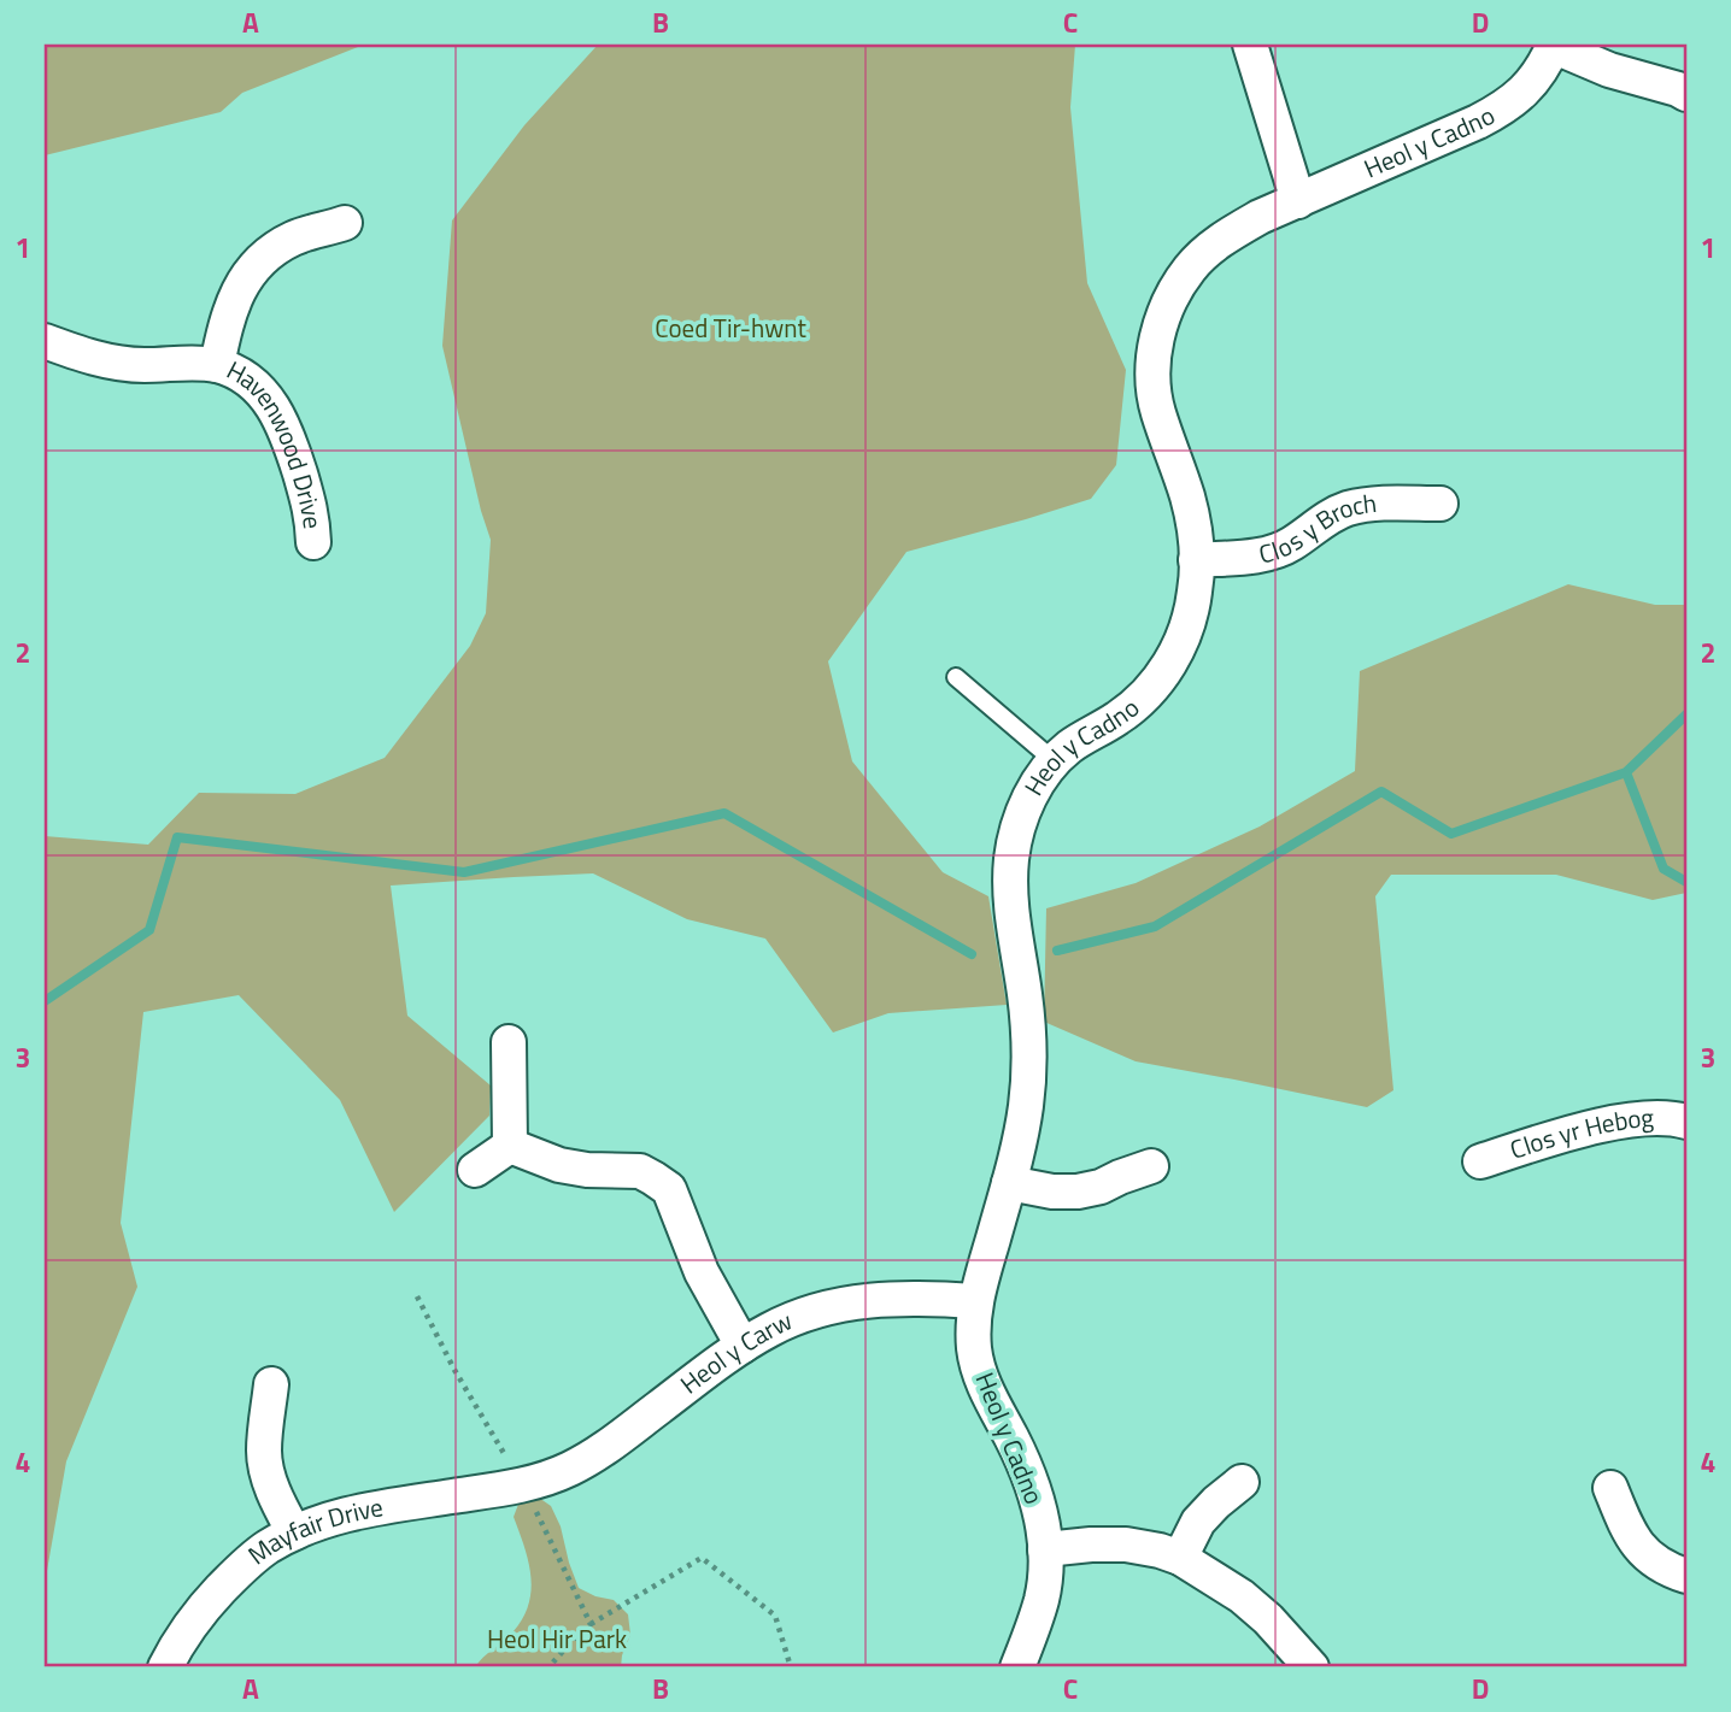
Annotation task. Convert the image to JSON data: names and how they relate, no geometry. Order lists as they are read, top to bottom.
{
  "streets": {
    "street": [
      "Heol y Cadno",
      "Havenwood Drive",
      "Clos y Broch",
      "Clos yr Hebog",
      "Heol y Carw",
      "Mayfair Drive"
    ]
  },
  "crossings": [
    ["Heol y Cadno", "Clos y Broch"],
    ["Heol y Cadno", "Heol y Carw"],
    ["Heol y Carw", "Mayfair Drive"]
  ],
  "parks": ["Coed Tir-hwnt", "Heol Hir Park"],
  "grid": {
    "columns": [
      "A",
      "B",
      "C",
      "D"
    ],
    "rows": [
      "1",
      "2",
      "3",
      "4"
    ]
  }
}
